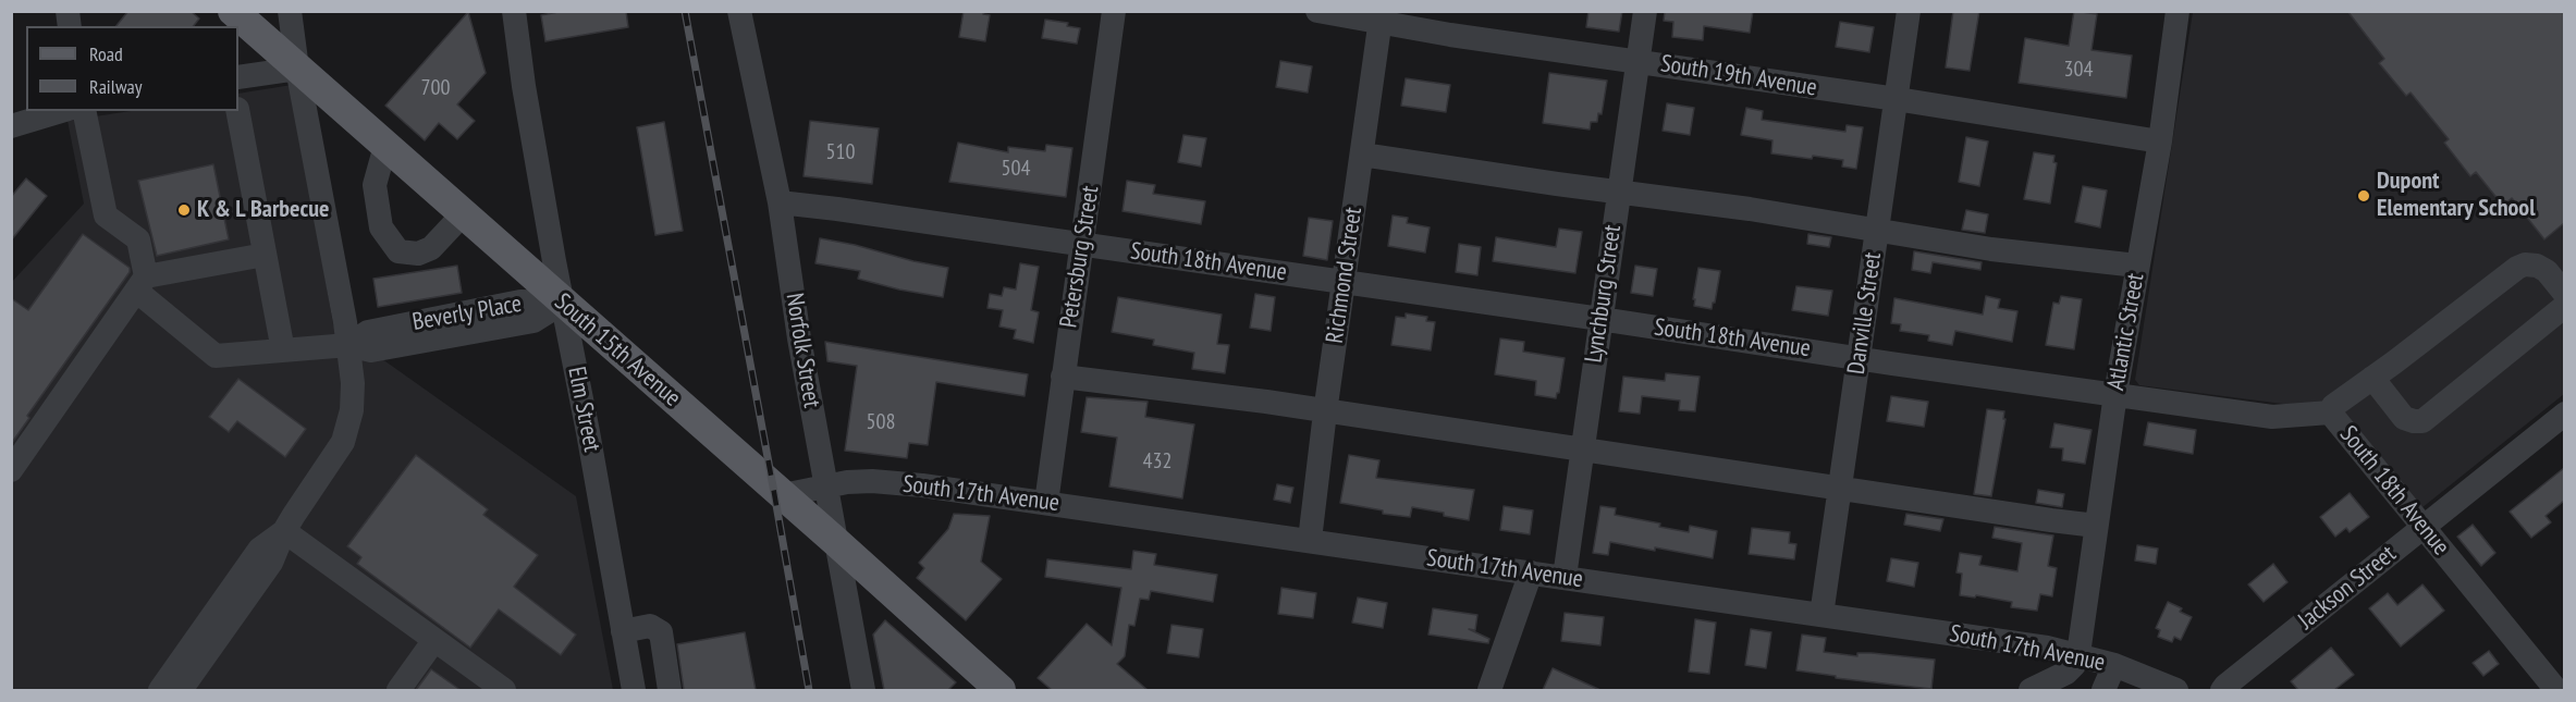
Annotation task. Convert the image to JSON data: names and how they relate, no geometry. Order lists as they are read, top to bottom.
{
  "streets": {
    "main road": ["South 15th Avenue"],
    "street": [
      "South 19th Avenue",
      "Petersburg Street",
      "South 18th Avenue",
      "Richmond Street",
      "Lynchburg Street",
      "Beverly Place",
      "Danville Street",
      "Atlantic Street",
      "Norfolk Street",
      "Elm Street",
      "South 17th Avenue",
      "Jackson Street"
    ]
  },
  "crossings": [
    ["South 19th Avenue", "Richmond Street"],
    ["South 19th Avenue", "Lynchburg Street"],
    ["South 19th Avenue", "Danville Street"],
    ["South 19th Avenue", "Atlantic Street"],
    ["Petersburg Street", "South 18th Avenue"],
    ["Petersburg Street", "South 17th Avenue"],
    ["South 18th Avenue", "Richmond Street"],
    ["South 18th Avenue", "Lynchburg Street"],
    ["South 18th Avenue", "Danville Street"],
    ["South 18th Avenue", "Atlantic Street"],
    ["South 18th Avenue", "Norfolk Street"],
    ["South 18th Avenue", "Jackson Street"],
    ["Richmond Street", "South 17th Avenue"],
    ["Lynchburg Street", "South 17th Avenue"],
    ["Beverly Place", "South 15th Avenue"],
    ["Beverly Place", "Elm Street"],
    ["Danville Street", "South 17th Avenue"],
    ["Atlantic Street", "South 17th Avenue"],
    ["South 15th Avenue", "Norfolk Street"],
    ["South 15th Avenue", "Elm Street"],
    ["South 15th Avenue", "South 17th Avenue"],
    ["Norfolk Street", "South 17th Avenue"]
  ],
  "places": ["Dupont Elementary School", "K & L Barbecue"],
  "house_numbers": [
    "304",
    "700",
    "510",
    "504",
    "508",
    "432"
  ],
  "legend": ["Road", "Railway"]
}
